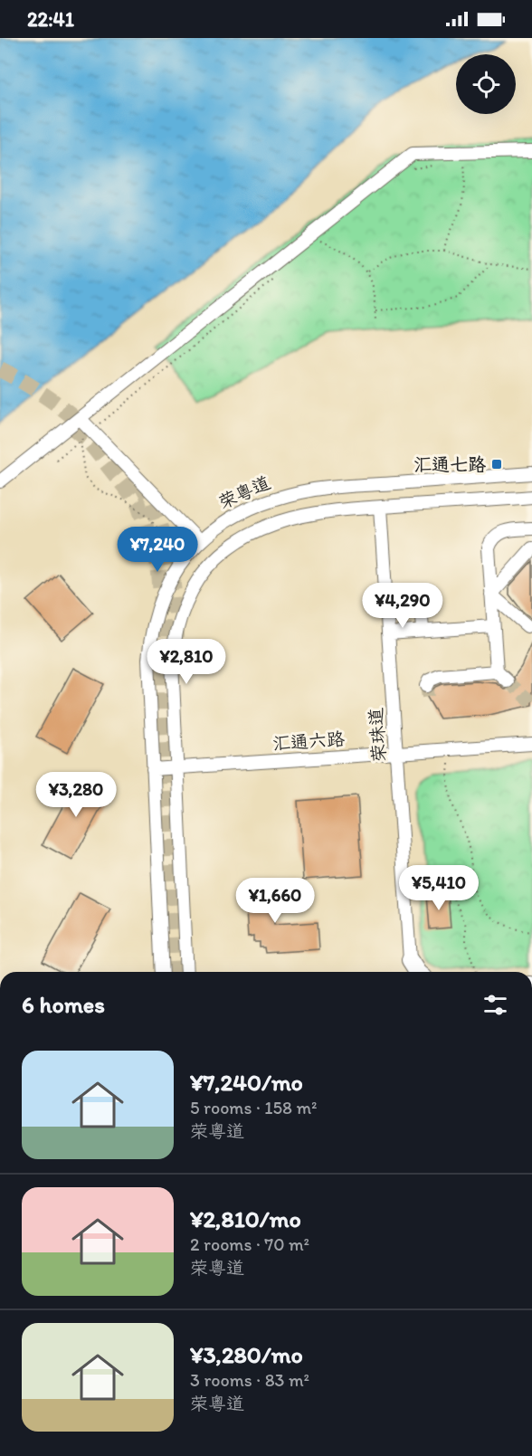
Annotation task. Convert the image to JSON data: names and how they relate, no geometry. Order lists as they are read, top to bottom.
{
  "streets": {
    "street": ["荣粤道", "荣珠道", "汇通六路"]
  },
  "crossings": [
    ["荣粤道", "汇通六路"],
    ["荣珠道", "汇通六路"]
  ],
  "places": {
    "transit": ["汇通七路"]
  },
  "page": {
    "status": "22:41",
    "price": [
      "¥7,240",
      "¥4,290",
      "¥2,810",
      "¥3,280",
      "¥5,410",
      "¥1,660"
    ],
    "heading": "6 homes",
    "list": [
      {
        "name": "¥7,240/mo",
        "note": "5 rooms · 158 m² · 荣粤道"
      },
      {
        "name": "¥2,810/mo",
        "note": "2 rooms · 70 m² · 荣粤道"
      },
      {
        "name": "¥3,280/mo",
        "note": "3 rooms · 83 m² · 荣粤道"
      }
    ]
  }
}
